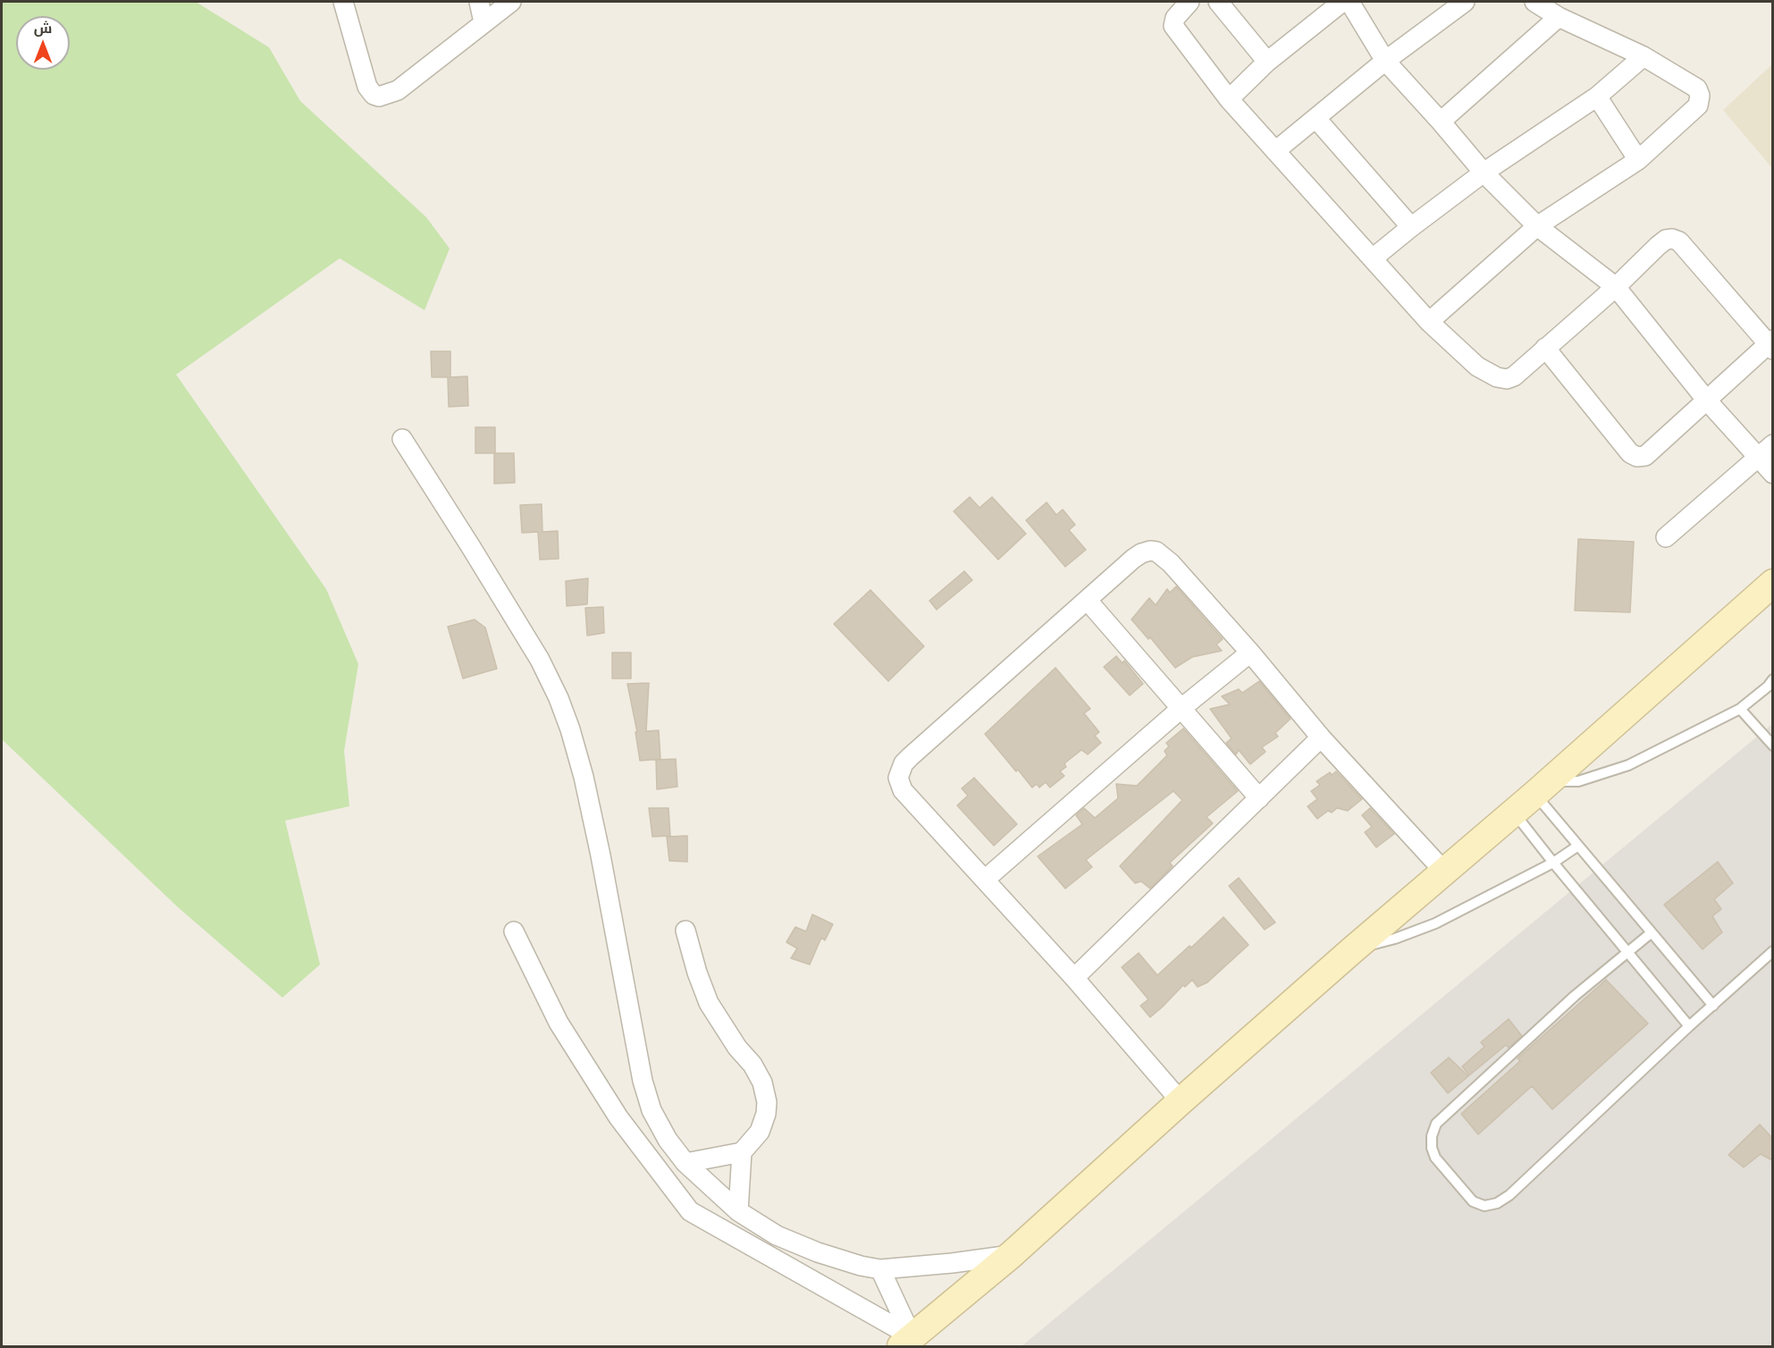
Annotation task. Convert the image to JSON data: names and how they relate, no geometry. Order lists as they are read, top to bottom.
{
  "north": "top"
}
